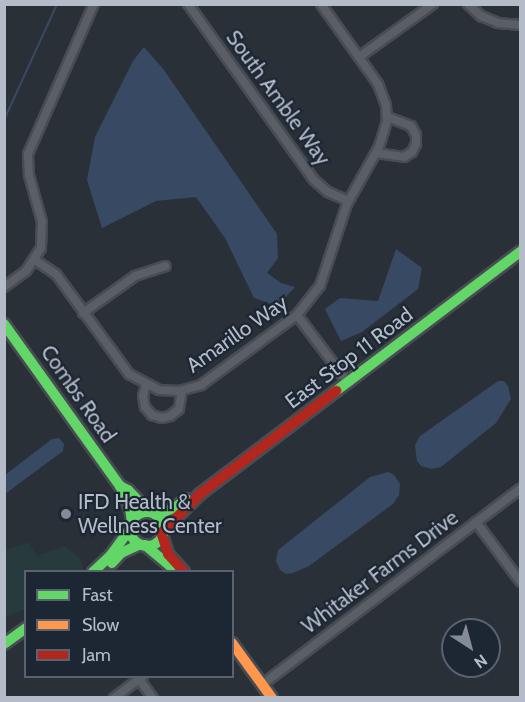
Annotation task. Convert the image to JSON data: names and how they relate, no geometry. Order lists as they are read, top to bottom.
{
  "streets": {
    "main road": ["East Stop 11 Road", "Combs Road"],
    "street": ["South Amble Way", "Amarillo Way", "Whitaker Farms Drive"]
  },
  "crossings": [
    ["South Amble Way", "Amarillo Way"],
    ["East Stop 11 Road", "Combs Road"]
  ],
  "places": ["IFD Health & Wellness Center"],
  "legend": ["Fast", "Slow", "Jam"],
  "north": "bottom right"
}
